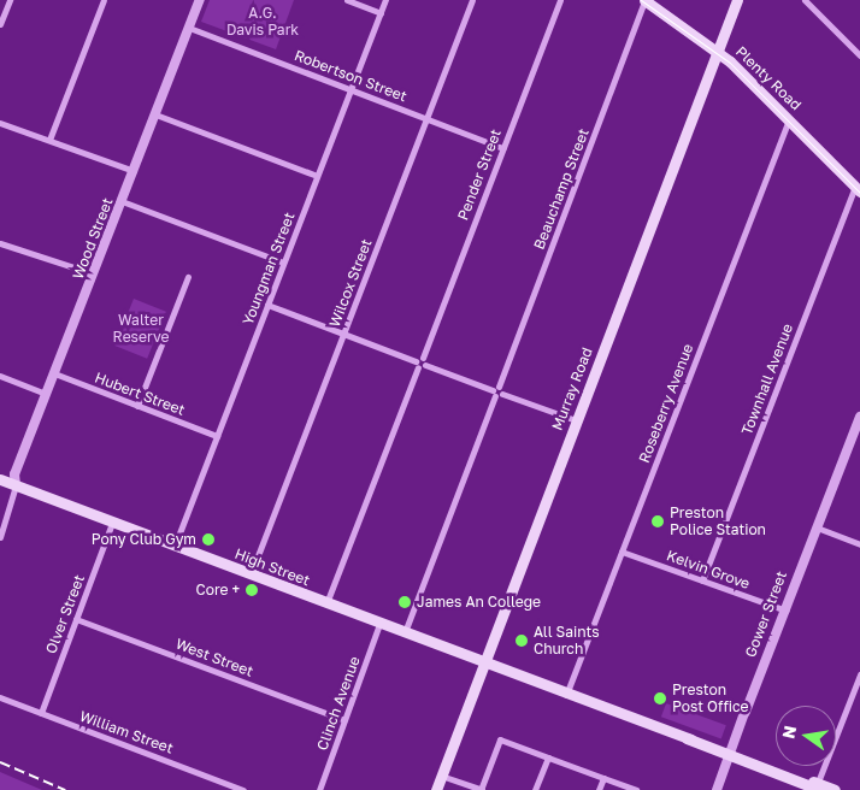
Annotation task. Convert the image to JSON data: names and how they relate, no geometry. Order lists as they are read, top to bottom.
{
  "streets": {
    "main road": ["Plenty Road", "Murray Road", "High Street"],
    "street": [
      "Robertson Street",
      "Pender Street",
      "Beauchamp Street",
      "Wood Street",
      "Youngman Street",
      "Wilcox Street",
      "Townhall Avenue",
      "Hubert Street",
      "Roseberry Avenue",
      "Kelvin Grove",
      "Olver Street",
      "Gower Street",
      "West Street",
      "Clinch Avenue",
      "William Street"
    ]
  },
  "crossings": [
    ["Robertson Street", "Pender Street"],
    ["Robertson Street", "Wood Street"],
    ["Robertson Street", "Youngman Street"],
    ["Robertson Street", "Wilcox Street"],
    ["Plenty Road", "Beauchamp Street"],
    ["Plenty Road", "Townhall Avenue"],
    ["Plenty Road", "Murray Road"],
    ["Plenty Road", "Roseberry Avenue"],
    ["Pender Street", "High Street"],
    ["Beauchamp Street", "High Street"],
    ["Wood Street", "Hubert Street"],
    ["Wood Street", "High Street"],
    ["Youngman Street", "Hubert Street"],
    ["Youngman Street", "High Street"],
    ["Wilcox Street", "High Street"],
    ["Townhall Avenue", "Kelvin Grove"],
    ["Murray Road", "High Street"],
    ["Roseberry Avenue", "High Street"],
    ["Roseberry Avenue", "Kelvin Grove"],
    ["High Street", "Olver Street"],
    ["High Street", "Gower Street"],
    ["High Street", "Clinch Avenue"],
    ["Kelvin Grove", "Gower Street"],
    ["Olver Street", "West Street"],
    ["Olver Street", "William Street"],
    ["West Street", "Clinch Avenue"]
  ],
  "parks": ["A.G. Davis Park", "Walter Reserve"],
  "places": [
    "Preston Police Station",
    "Pony Club Gym",
    "Core +",
    "James An College",
    "All Saints Church",
    "Preston Post Office"
  ],
  "north": "left"
}
